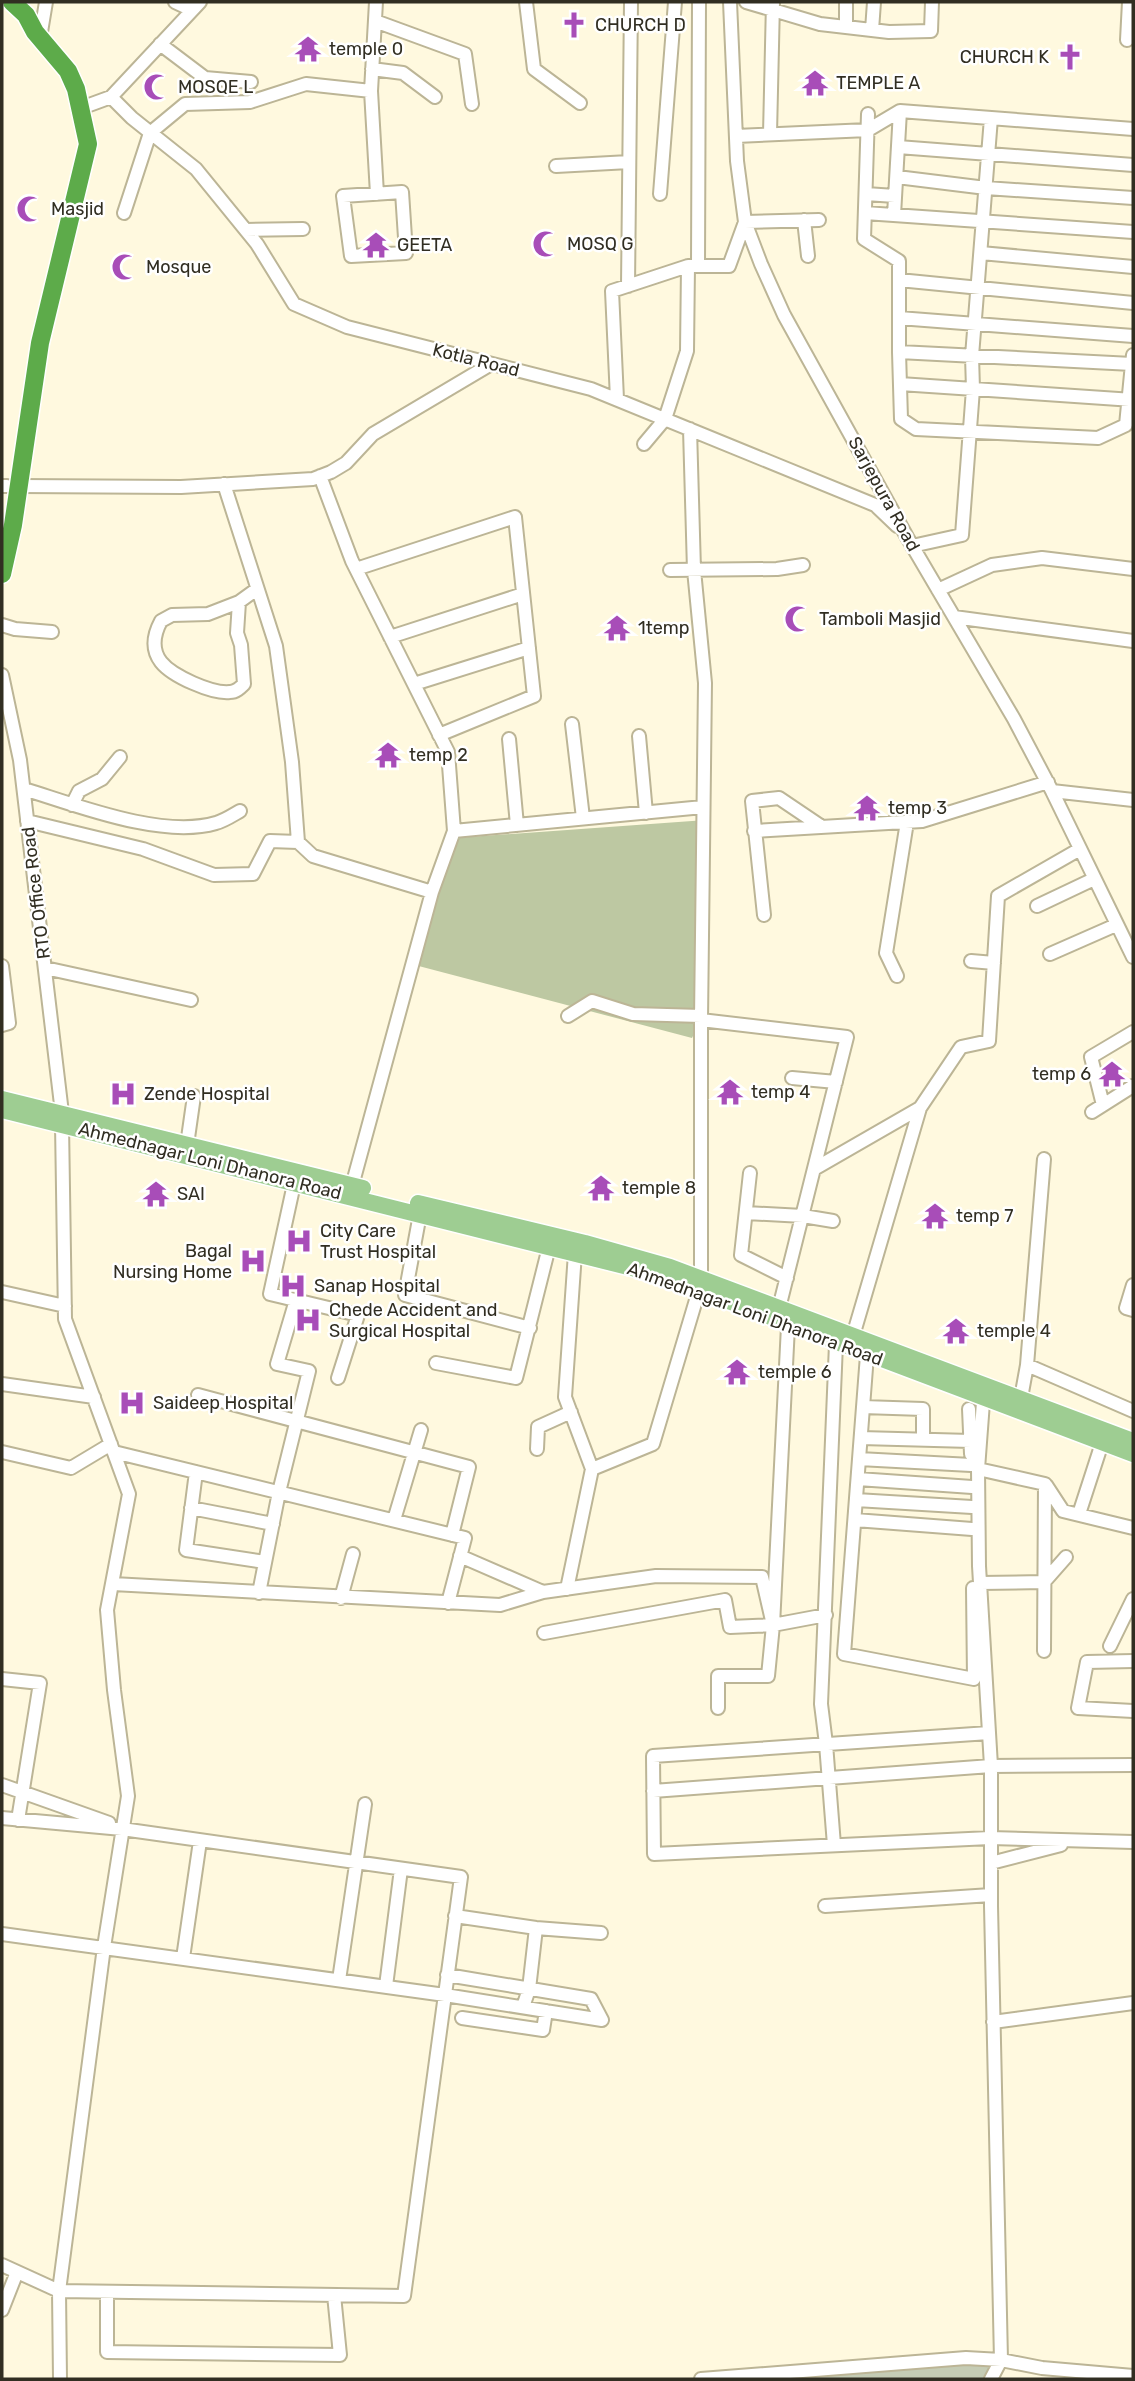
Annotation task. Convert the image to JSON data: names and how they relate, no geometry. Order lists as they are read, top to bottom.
{
  "streets": {
    "main road": ["Ahmednagar Loni Dhanora Road"],
    "street": ["Kotla Road", "Sarjepura Road", "RTO Office Road"]
  },
  "crossings": [
    ["Kotla Road", "Sarjepura Road"],
    ["RTO Office Road", "Ahmednagar Loni Dhanora Road"]
  ],
  "places": {
    "church": ["CHURCH D", "CHURCH K"],
    "temple": [
      "temple 0",
      "TEMPLE A",
      "GEETA",
      "1temp",
      "temp 2",
      "temp 3",
      "temp 6",
      "temp 4",
      "temple 8",
      "SAI",
      "temp 7",
      "temple 4",
      "temple 6"
    ],
    "mosque": [
      "MOSQE L",
      "Masjid",
      "MOSQ G",
      "Mosque",
      "Tamboli Masjid"
    ],
    "hospital": [
      "Zende Hospital",
      "City Care Trust Hospital",
      "Bagal Nursing Home",
      "Sanap Hospital",
      "Chede Accident and Surgical Hospital",
      "Saideep Hospital"
    ]
  }
}
